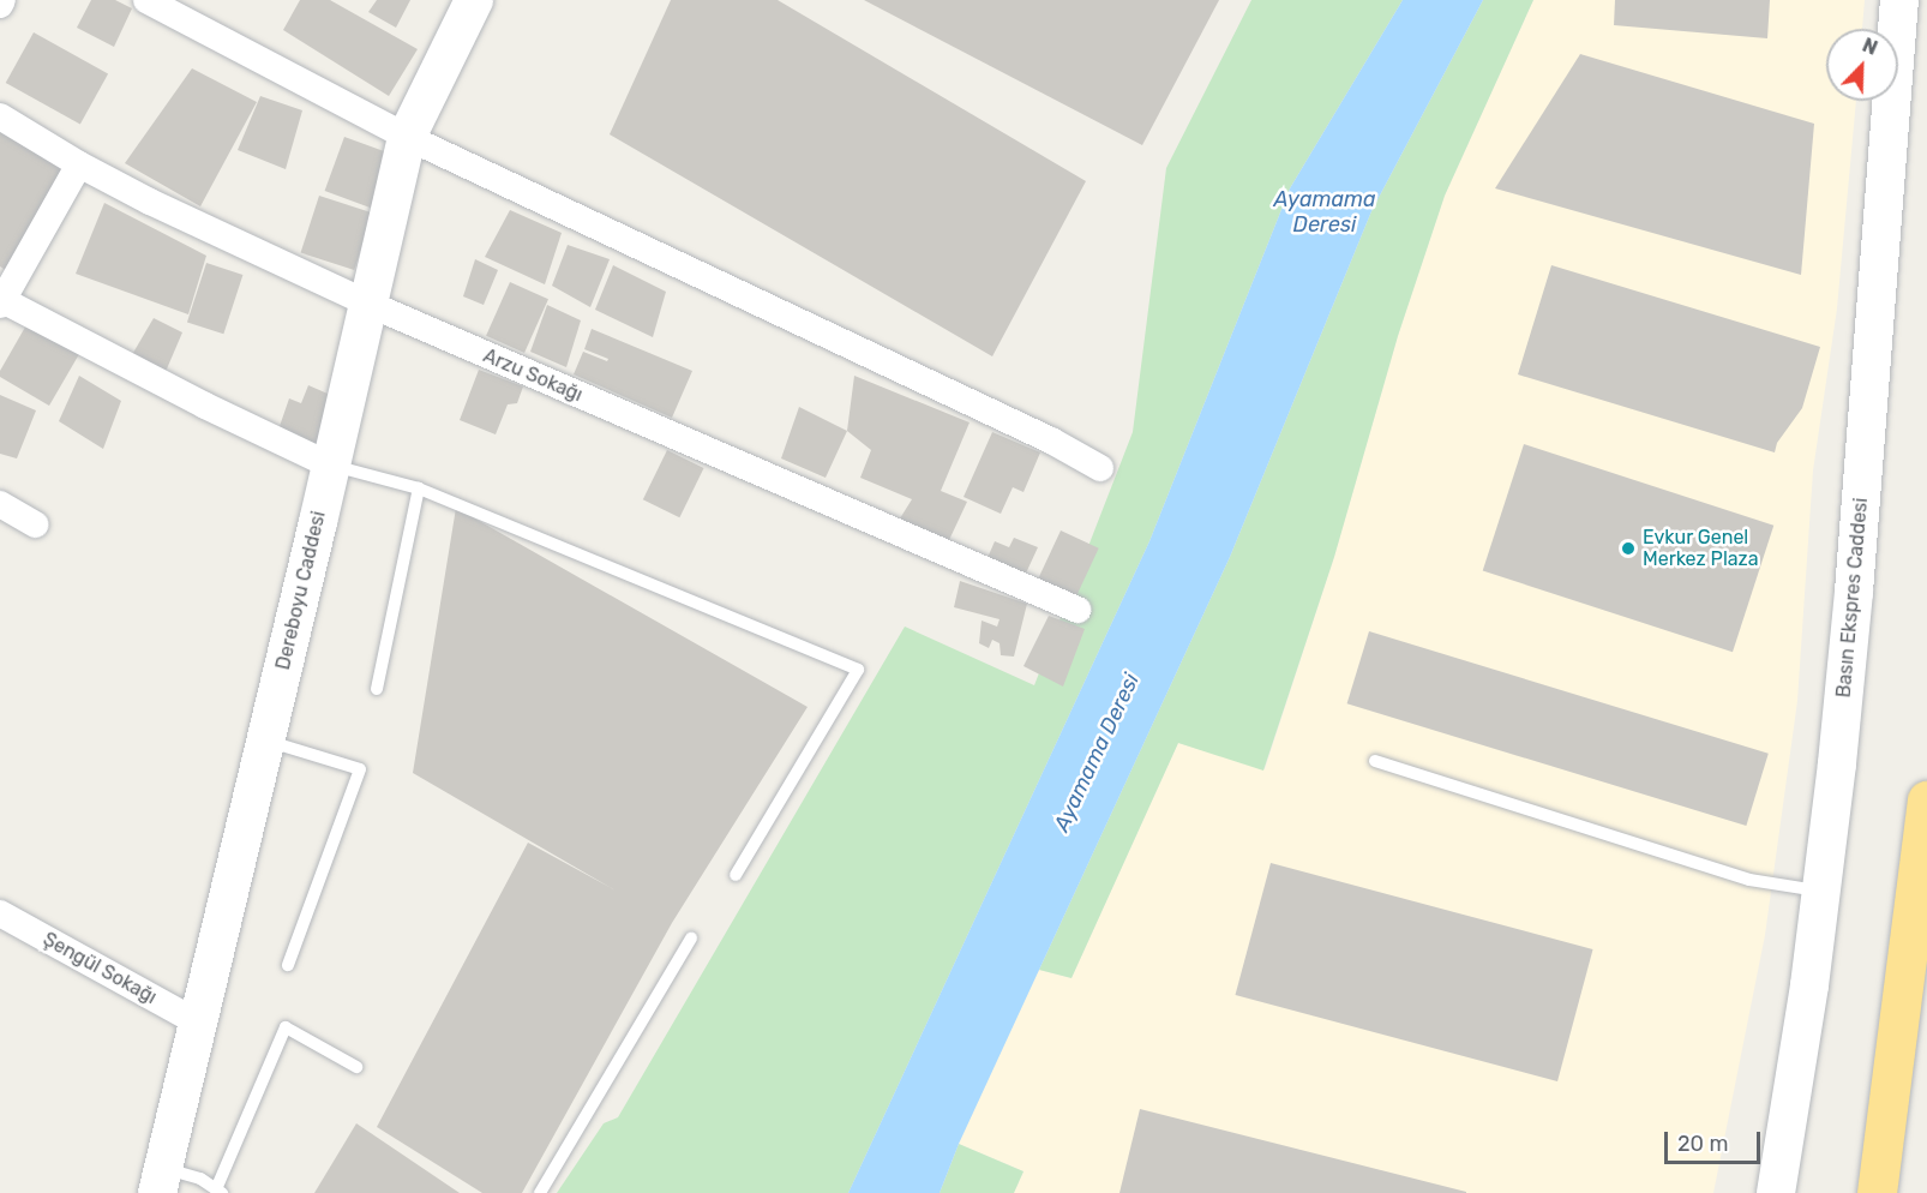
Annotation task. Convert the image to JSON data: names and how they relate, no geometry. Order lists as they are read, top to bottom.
{
  "streets": {
    "main road": ["Dereboyu Caddesi", "Basın Ekspres Caddesi"],
    "street": ["Arzu Sokağı", "Şengül Sokağı"]
  },
  "crossings": [
    ["Arzu Sokağı", "Dereboyu Caddesi"],
    ["Dereboyu Caddesi", "Şengül Sokağı"]
  ],
  "water": ["Ayamama Deresi"],
  "places": ["Evkur Genel Merkez Plaza"],
  "scale_bar": "20 m",
  "north": "top right"
}
